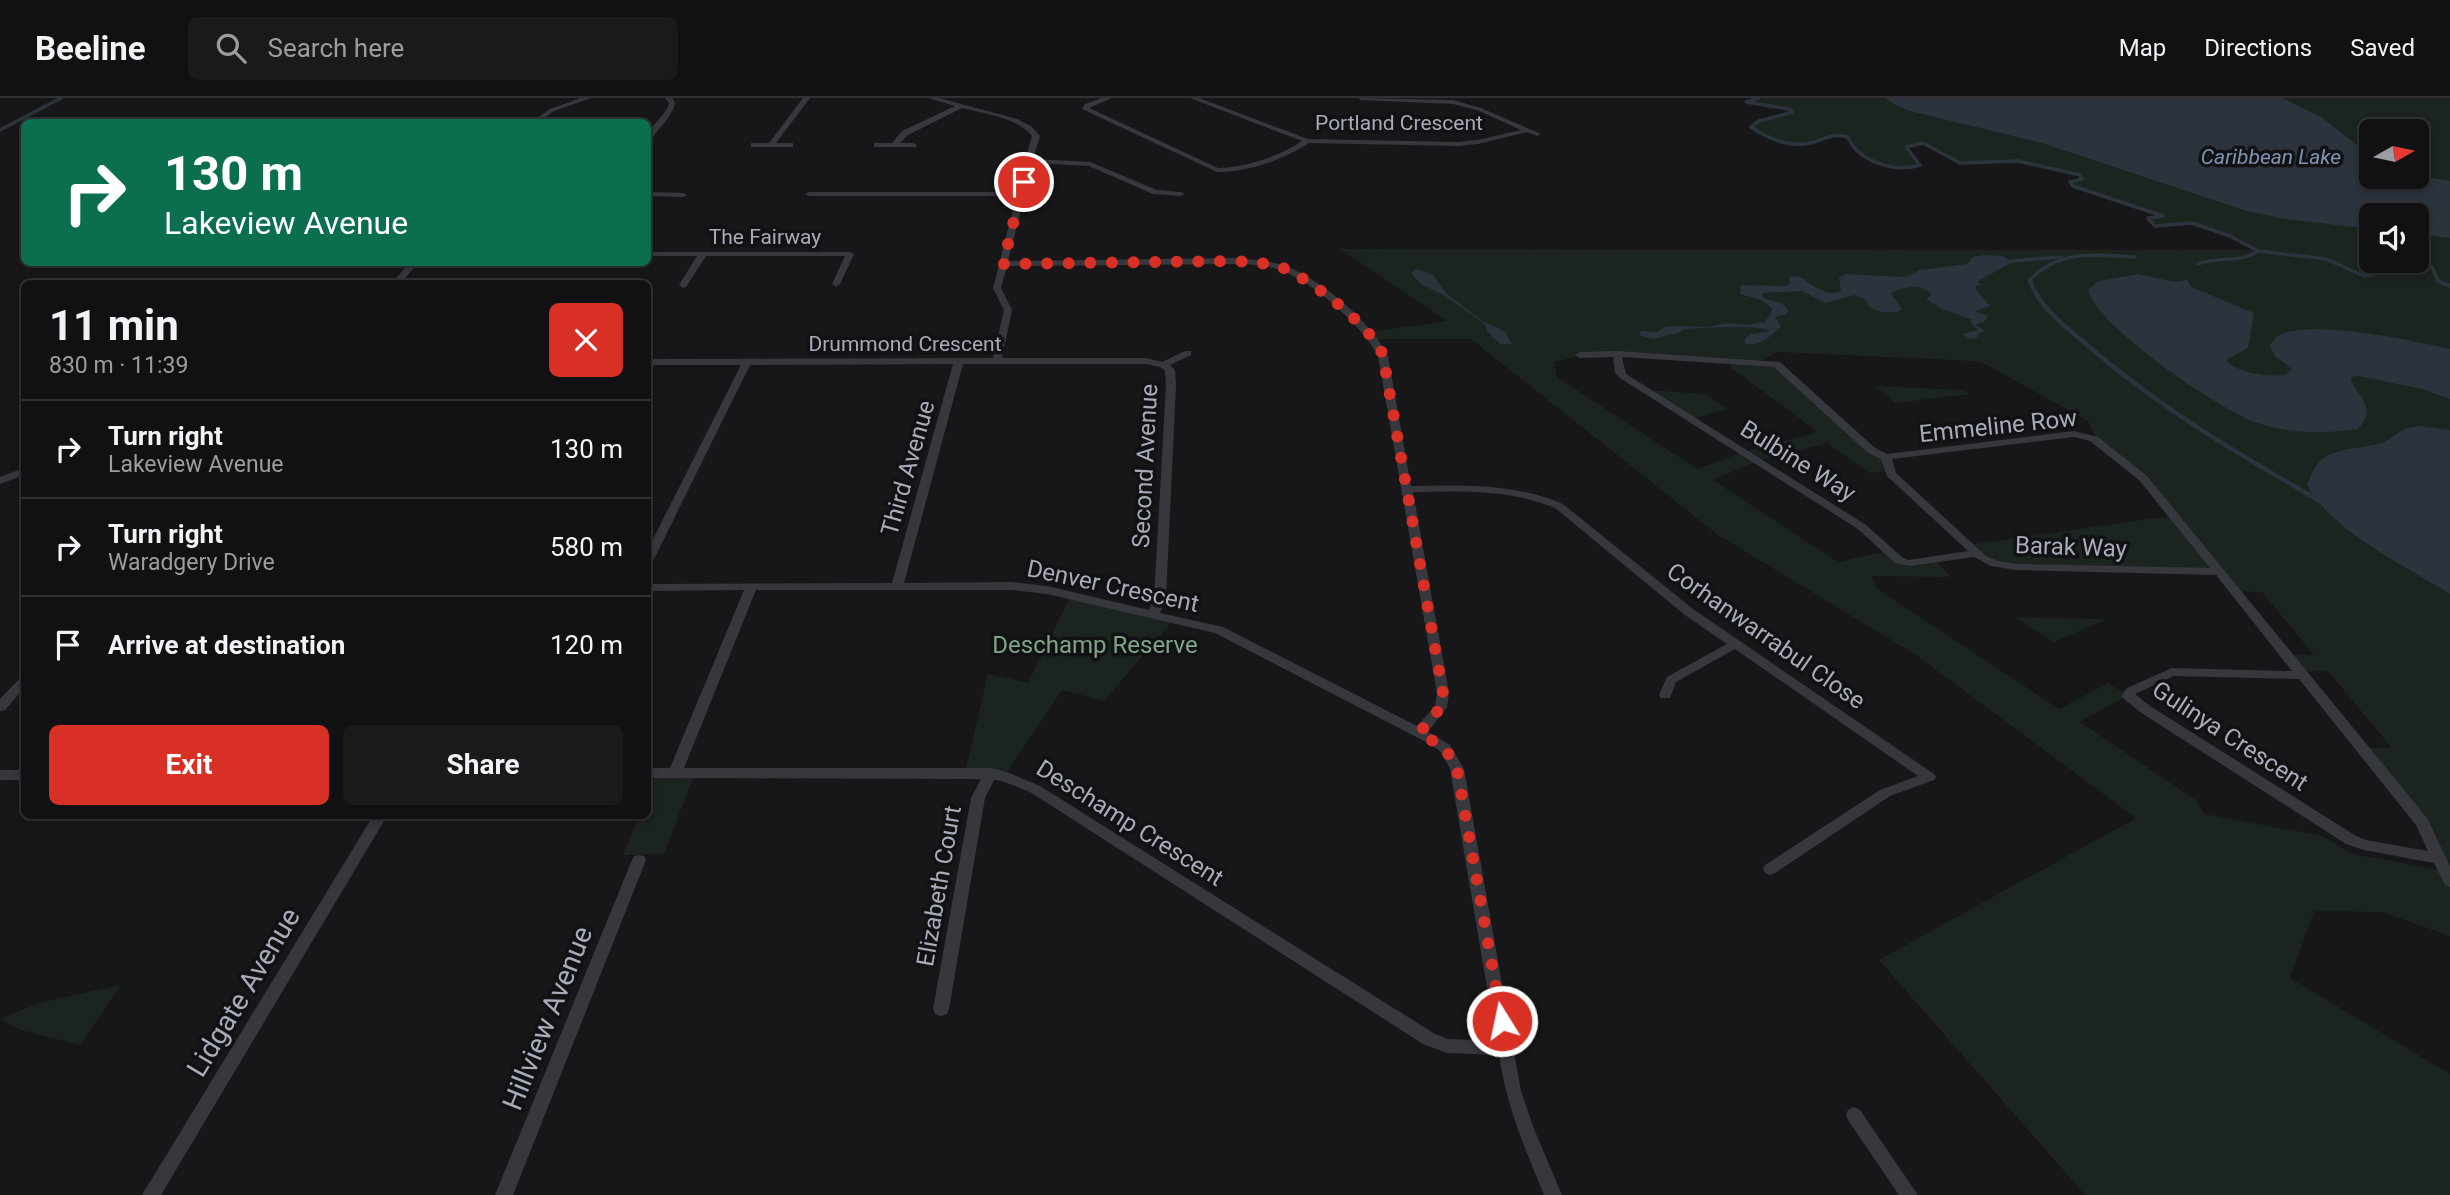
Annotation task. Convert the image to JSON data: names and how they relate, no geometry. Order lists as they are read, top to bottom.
{
  "streets": {
    "street": [
      "Portland Crescent",
      "The Fairway",
      "Drummond Crescent",
      "Emmeline Row",
      "Bulbine Way",
      "Second Avenue",
      "Third Avenue",
      "Barak Way",
      "Denver Crescent",
      "Corhanwarrabul Close",
      "Gulinya Crescent",
      "Deschamp Crescent",
      "Elizabeth Court",
      "Lidgate Avenue",
      "Hillview Avenue"
    ]
  },
  "crossings": [
    ["Drummond Crescent", "Second Avenue"],
    ["Drummond Crescent", "Third Avenue"],
    ["Emmeline Row", "Bulbine Way"],
    ["Emmeline Row", "Barak Way"],
    ["Emmeline Row", "Gulinya Crescent"],
    ["Bulbine Way", "Barak Way"],
    ["Second Avenue", "Denver Crescent"],
    ["Third Avenue", "Denver Crescent"],
    ["Denver Crescent", "Deschamp Crescent"],
    ["Deschamp Crescent", "Elizabeth Court"]
  ],
  "water": ["Caribbean Lake"],
  "parks": ["Deschamp Reserve"],
  "north": "right",
  "page": {
    "header": "Beeline",
    "search": "Search here",
    "nav": ["Map", "Directions", "Saved"],
    "turn": ["130 m", "Lakeview Avenue"],
    "heading": ["11 min", "830 m · 11:39"],
    "list": [
      {
        "name": "Turn right",
        "note": "Lakeview Avenue",
        "value": "130 m"
      },
      {
        "name": "Turn right",
        "note": "Waradgery Drive",
        "value": "580 m"
      },
      {
        "name": "Arrive at destination",
        "value": "120 m"
      }
    ],
    "buttons": ["Exit", "Share"]
  }
}
